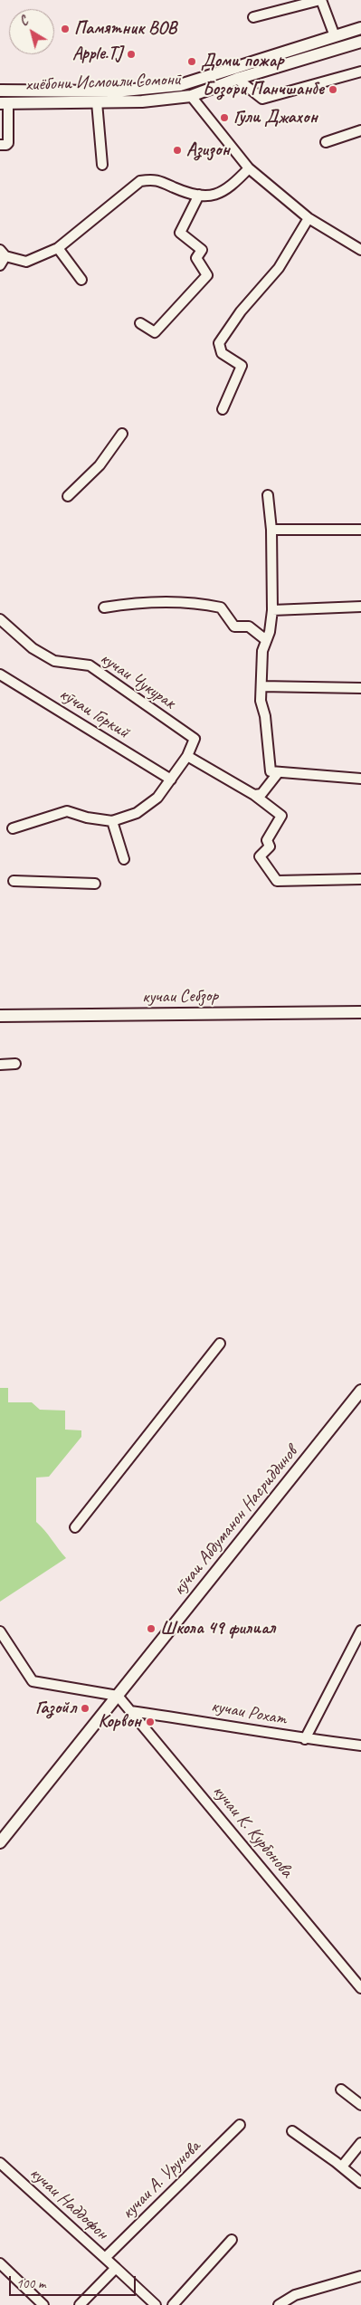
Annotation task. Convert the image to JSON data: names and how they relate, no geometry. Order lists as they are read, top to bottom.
{
  "streets": {
    "main road": ["хиёбони Исмоили Сомонӣ", "кучаи Себзор", "кӯчаи Абдуманон Насриддинов"],
    "street": [
      "кучаи Чукурак",
      "кӯчаи Горкий",
      "кучаи Рохат",
      "кучаи К. Курбонова",
      "кучаи А. Урунова",
      "кучаи Наддофон"
    ]
  },
  "crossings": [
    ["кӯчаи Абдуманон Насриддинов", "кучаи К. Курбонова"],
    ["кучаи Рохат", "кучаи К. Курбонова"],
    ["кучаи А. Урунова", "кучаи Наддофон"]
  ],
  "places": [
    "Памятник ВОВ",
    "Apple.TJ",
    "Доми пожар",
    "Бозори Панчшанбе",
    "Гули Джахон",
    "Азизон",
    "Школа 49 филиал",
    "Газойл",
    "Корвон"
  ],
  "scale_bar": "100 m",
  "north": "top left"
}
